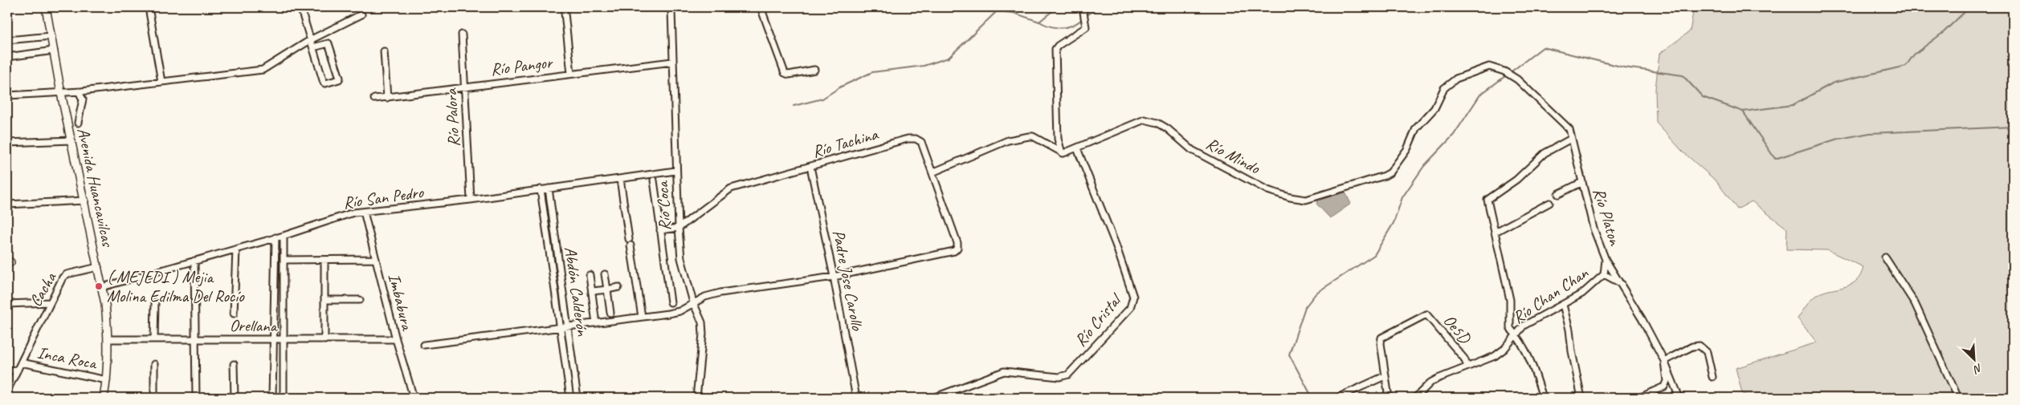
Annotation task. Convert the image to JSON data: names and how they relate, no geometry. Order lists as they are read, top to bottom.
{
  "streets": {
    "street": [
      "Río Pangor",
      "Río Palora",
      "Río Tachina",
      "Río Mindo",
      "Avenida Huancavilcas",
      "Río San Pedro",
      "Río Coca",
      "Río Platon",
      "Padre Jose Carollo",
      "Cacha",
      "Abdón Calderón",
      "Río Chan Chan",
      "Imbabura",
      "Río Cristal",
      "Orellana",
      "Oe5D",
      "Inca Roca"
    ]
  },
  "crossings": [
    ["Río Pangor", "Río Palora"],
    ["Río Pangor", "Río Coca"],
    ["Río Palora", "Río San Pedro"],
    ["Río Tachina", "Río Coca"],
    ["Río Tachina", "Padre Jose Carollo"],
    ["Río Mindo", "Río Platon"],
    ["Río Mindo", "Río Cristal"],
    ["Avenida Huancavilcas", "Río San Pedro"],
    ["Avenida Huancavilcas", "Cacha"],
    ["Avenida Huancavilcas", "Orellana"],
    ["Avenida Huancavilcas", "Inca Roca"],
    ["Río San Pedro", "Río Coca"],
    ["Río San Pedro", "Abdón Calderón"],
    ["Río San Pedro", "Imbabura"],
    ["Río Platon", "Río Chan Chan"],
    ["Cacha", "Inca Roca"],
    ["Río Chan Chan", "Oe5D"],
    ["Imbabura", "Orellana"]
  ],
  "places": ["( MEJEDI ) Mejia Molina Edilma Del Rocío"],
  "north": "bottom right"
}
